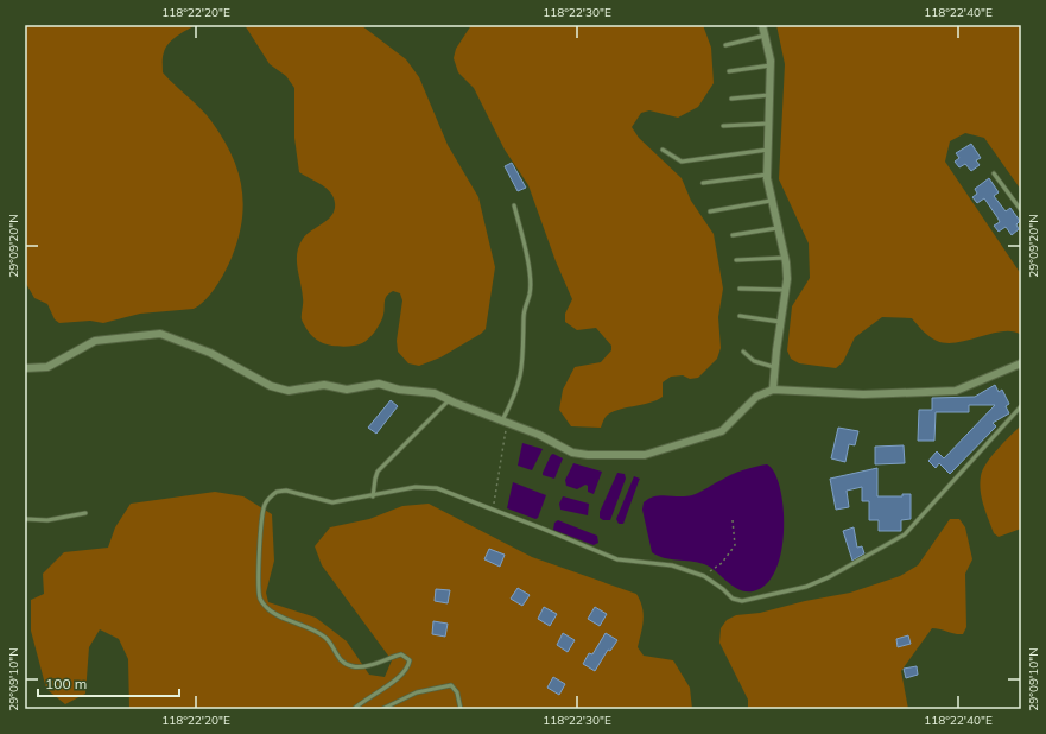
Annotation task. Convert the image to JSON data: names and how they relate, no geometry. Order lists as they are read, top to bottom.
{
  "scale_bar": "100 m",
  "coordinates": [
    "118°22'20\"E",
    "118°22'30\"E",
    "118°22'40\"E",
    "29°09'20\"N",
    "29°09'10\"N"
  ]
}
